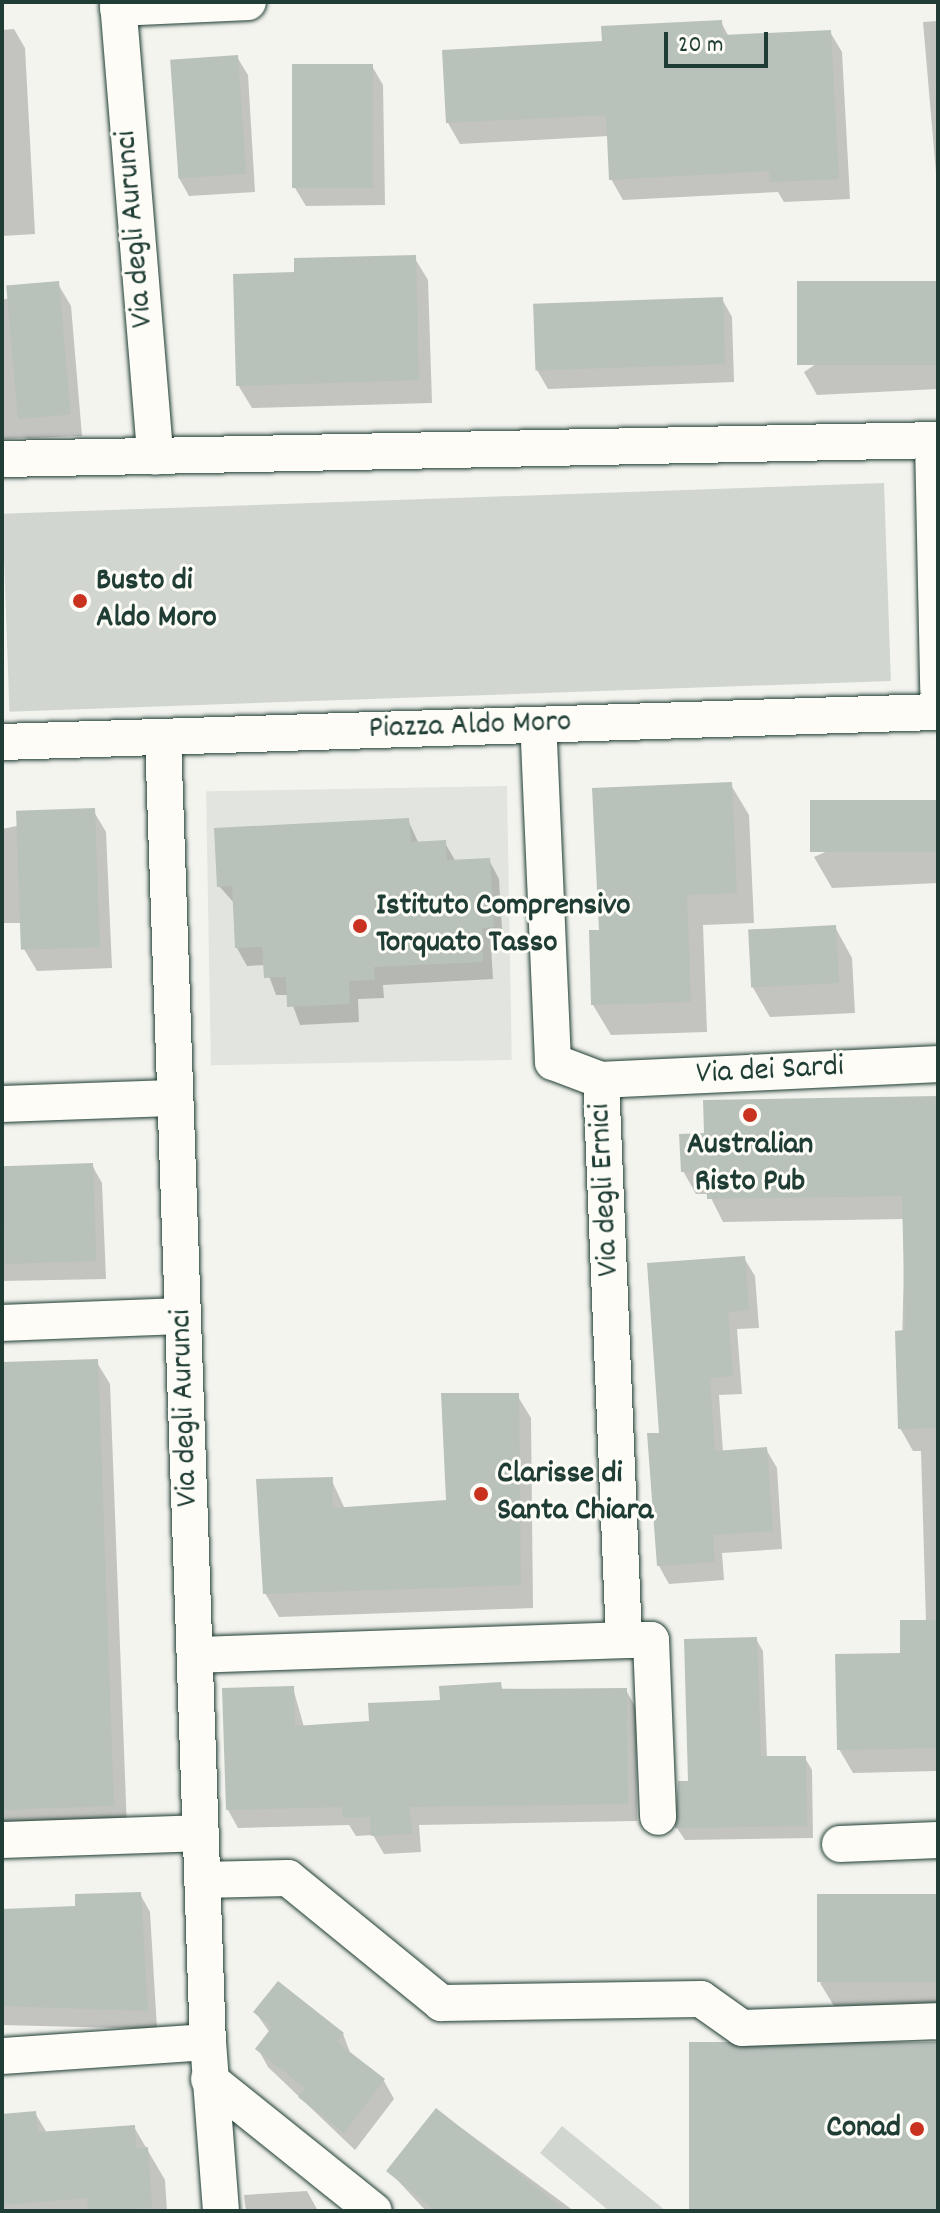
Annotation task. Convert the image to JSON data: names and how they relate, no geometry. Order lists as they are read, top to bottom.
{
  "streets": {
    "street": [
      "Via degli Aurunci",
      "Piazza Aldo Moro",
      "Via dei Sardi",
      "Via degli Ernici"
    ]
  },
  "crossings": [
    ["Via degli Aurunci", "Piazza Aldo Moro"],
    ["Piazza Aldo Moro", "Via degli Ernici"],
    ["Via dei Sardi", "Via degli Ernici"]
  ],
  "places": [
    "Busto di Aldo Moro",
    "Istituto Comprensivo Torquato Tasso",
    "Australian Risto Pub",
    "Clarisse di Santa Chiara",
    "Conad"
  ],
  "scale_bar": "20 m"
}
